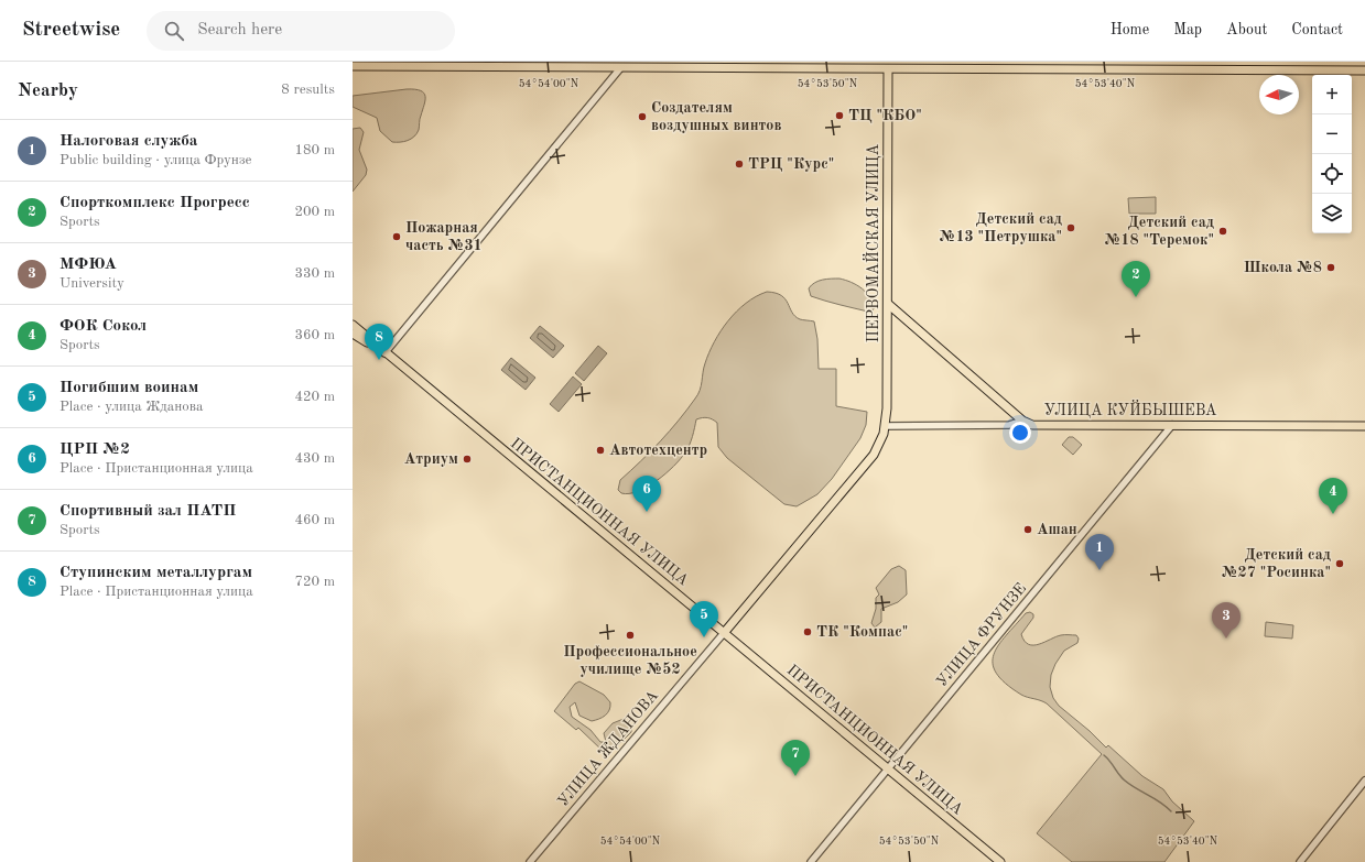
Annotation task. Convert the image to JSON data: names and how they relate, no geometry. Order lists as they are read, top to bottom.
{
  "streets": {
    "main road": ["ПЕРВОМАЙСКАЯ УЛИЦА", "УЛИЦА КУЙБЫШЕВА", "ПРИСТАНЦИОННАЯ УЛИЦА"],
    "street": ["УЛИЦА ФРУНЗЕ", "УЛИЦА ЖДАНОВА"]
  },
  "crossings": [
    ["ПЕРВОМАЙСКАЯ УЛИЦА", "УЛИЦА КУЙБЫШЕВА"],
    ["ПЕРВОМАЙСКАЯ УЛИЦА", "ПРИСТАНЦИОННАЯ УЛИЦА"],
    ["ПЕРВОМАЙСКАЯ УЛИЦА", "УЛИЦА ЖДАНОВА"],
    ["УЛИЦА КУЙБЫШЕВА", "УЛИЦА ФРУНЗЕ"],
    ["ПРИСТАНЦИОННАЯ УЛИЦА", "УЛИЦА ФРУНЗЕ"],
    ["ПРИСТАНЦИОННАЯ УЛИЦА", "УЛИЦА ЖДАНОВА"]
  ],
  "places": [
    "ТЦ \"КБО\"",
    "Создателям воздушных винтов",
    "ТРЦ \"Курс\"",
    "Детский сад №13 \"Петрушка\"",
    "Детский сад №18 \"Теремок\"",
    "Пожарная часть №31",
    "Школа №8",
    "Автотехцентр",
    "Атриум",
    "Ашан",
    "Детский сад №27 \"Росинка\"",
    "ТК \"Компас\"",
    "Профессиональное училище №52"
  ],
  "north": "left",
  "page": {
    "header": "Streetwise",
    "search": "Search here",
    "nav": [
      "Home",
      "Map",
      "About",
      "Contact"
    ],
    "heading": ["Nearby", "8 results"],
    "map_buttons": ["+", "−"],
    "list": [
      {
        "mark": "1",
        "name": "Налоговая служба",
        "note": "Public building · улица Фрунзе",
        "value": "180 m"
      },
      {
        "mark": "2",
        "name": "Спорткомплекс Прогресс",
        "note": "Sports",
        "value": "200 m"
      },
      {
        "mark": "3",
        "name": "МФЮА",
        "note": "University",
        "value": "330 m"
      },
      {
        "mark": "4",
        "name": "ФОК Сокол",
        "note": "Sports",
        "value": "360 m"
      },
      {
        "mark": "5",
        "name": "Погибшим воинам",
        "note": "Place · улица Жданова",
        "value": "420 m"
      },
      {
        "mark": "6",
        "name": "ЦРП №2",
        "note": "Place · Пристанционная улица",
        "value": "430 m"
      },
      {
        "mark": "7",
        "name": "Спортивный зал ПАТП",
        "note": "Sports",
        "value": "460 m"
      },
      {
        "mark": "8",
        "name": "Ступинским металлургам",
        "note": "Place · Пристанционная улица",
        "value": "720 m"
      }
    ],
    "pins": [
      "2",
      "8",
      "6",
      "4",
      "1",
      "5",
      "3",
      "7"
    ]
  },
  "coordinates": ["54°54'00\"N", "54°53'50\"N", "54°53'40\"N"]
}
